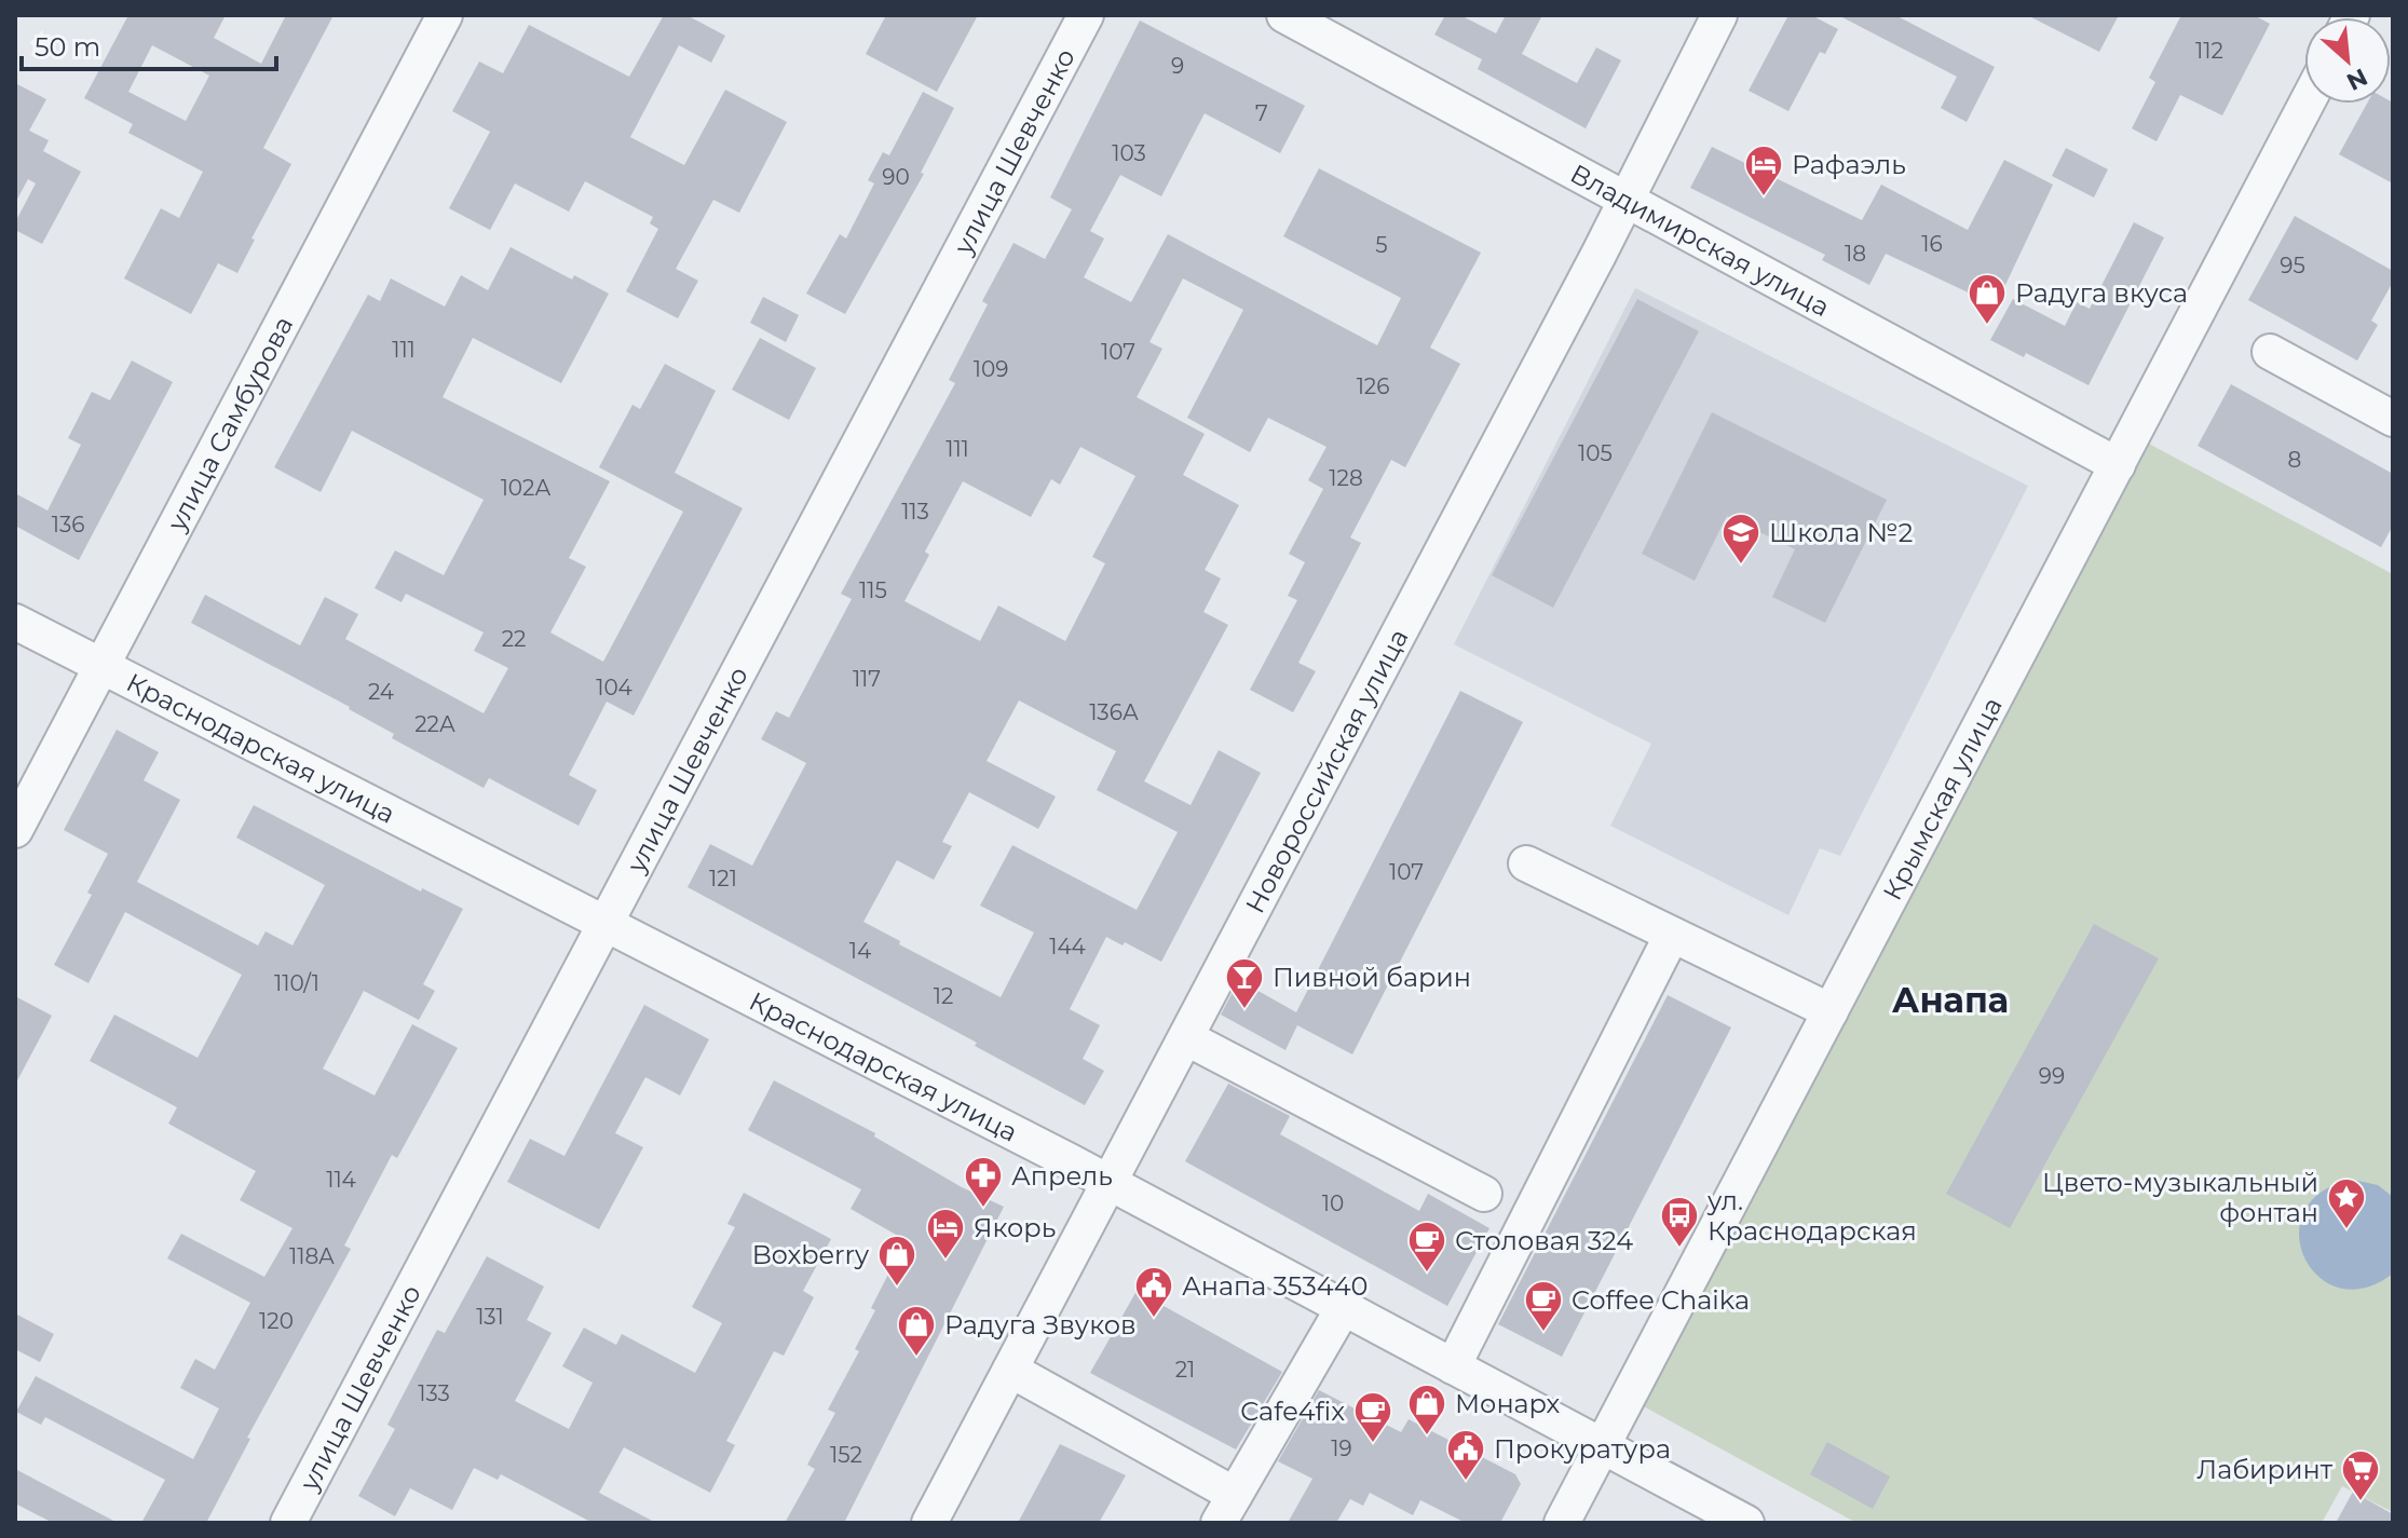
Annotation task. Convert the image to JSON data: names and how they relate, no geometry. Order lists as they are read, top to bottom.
{
  "streets": {
    "street": [
      "улица Шевченко",
      "Владимирская улица",
      "улица Самбурова",
      "Краснодарская улица",
      "Новороссийская улица",
      "Крымская улица"
    ]
  },
  "crossings": [
    ["улица Шевченко", "Краснодарская улица"],
    ["Владимирская улица", "Новороссийская улица"],
    ["Владимирская улица", "Крымская улица"],
    ["улица Самбурова", "Краснодарская улица"],
    ["Краснодарская улица", "Новороссийская улица"],
    ["Краснодарская улица", "Крымская улица"]
  ],
  "districts": ["Анапа"],
  "places": {
    "hotel": ["Рафаэль", "Якорь"],
    "shop": [
      "Радуга вкуса",
      "Boxberry",
      "Радуга Звуков",
      "Монарх"
    ],
    "school or university": ["Школа №2"],
    "bar": ["Пивной барин"],
    "pharmacy": ["Апрель"],
    "place": ["Цвето-музыкальный фонтан"],
    "bus stop": ["ул. Краснодарская"],
    "cafe": ["Столовая 324", "Coffee Chaika", "Cafe4fix"],
    "public building": ["Анапа 353440", "Прокуратура"],
    "supermarket": ["Лабиринт"]
  },
  "house_numbers": [
    "112",
    "9",
    "7",
    "103",
    "90",
    "16",
    "5",
    "18",
    "95",
    "111",
    "107",
    "109",
    "126",
    "111",
    "105",
    "8",
    "128",
    "102А",
    "113",
    "136",
    "115",
    "22",
    "117",
    "104",
    "24",
    "136А",
    "22А",
    "107",
    "121",
    "144",
    "14",
    "110/1",
    "12",
    "99",
    "114",
    "10",
    "118А",
    "131",
    "120",
    "21",
    "133",
    "19",
    "152"
  ],
  "scale_bar": "50 m",
  "north": "bottom right"
}
